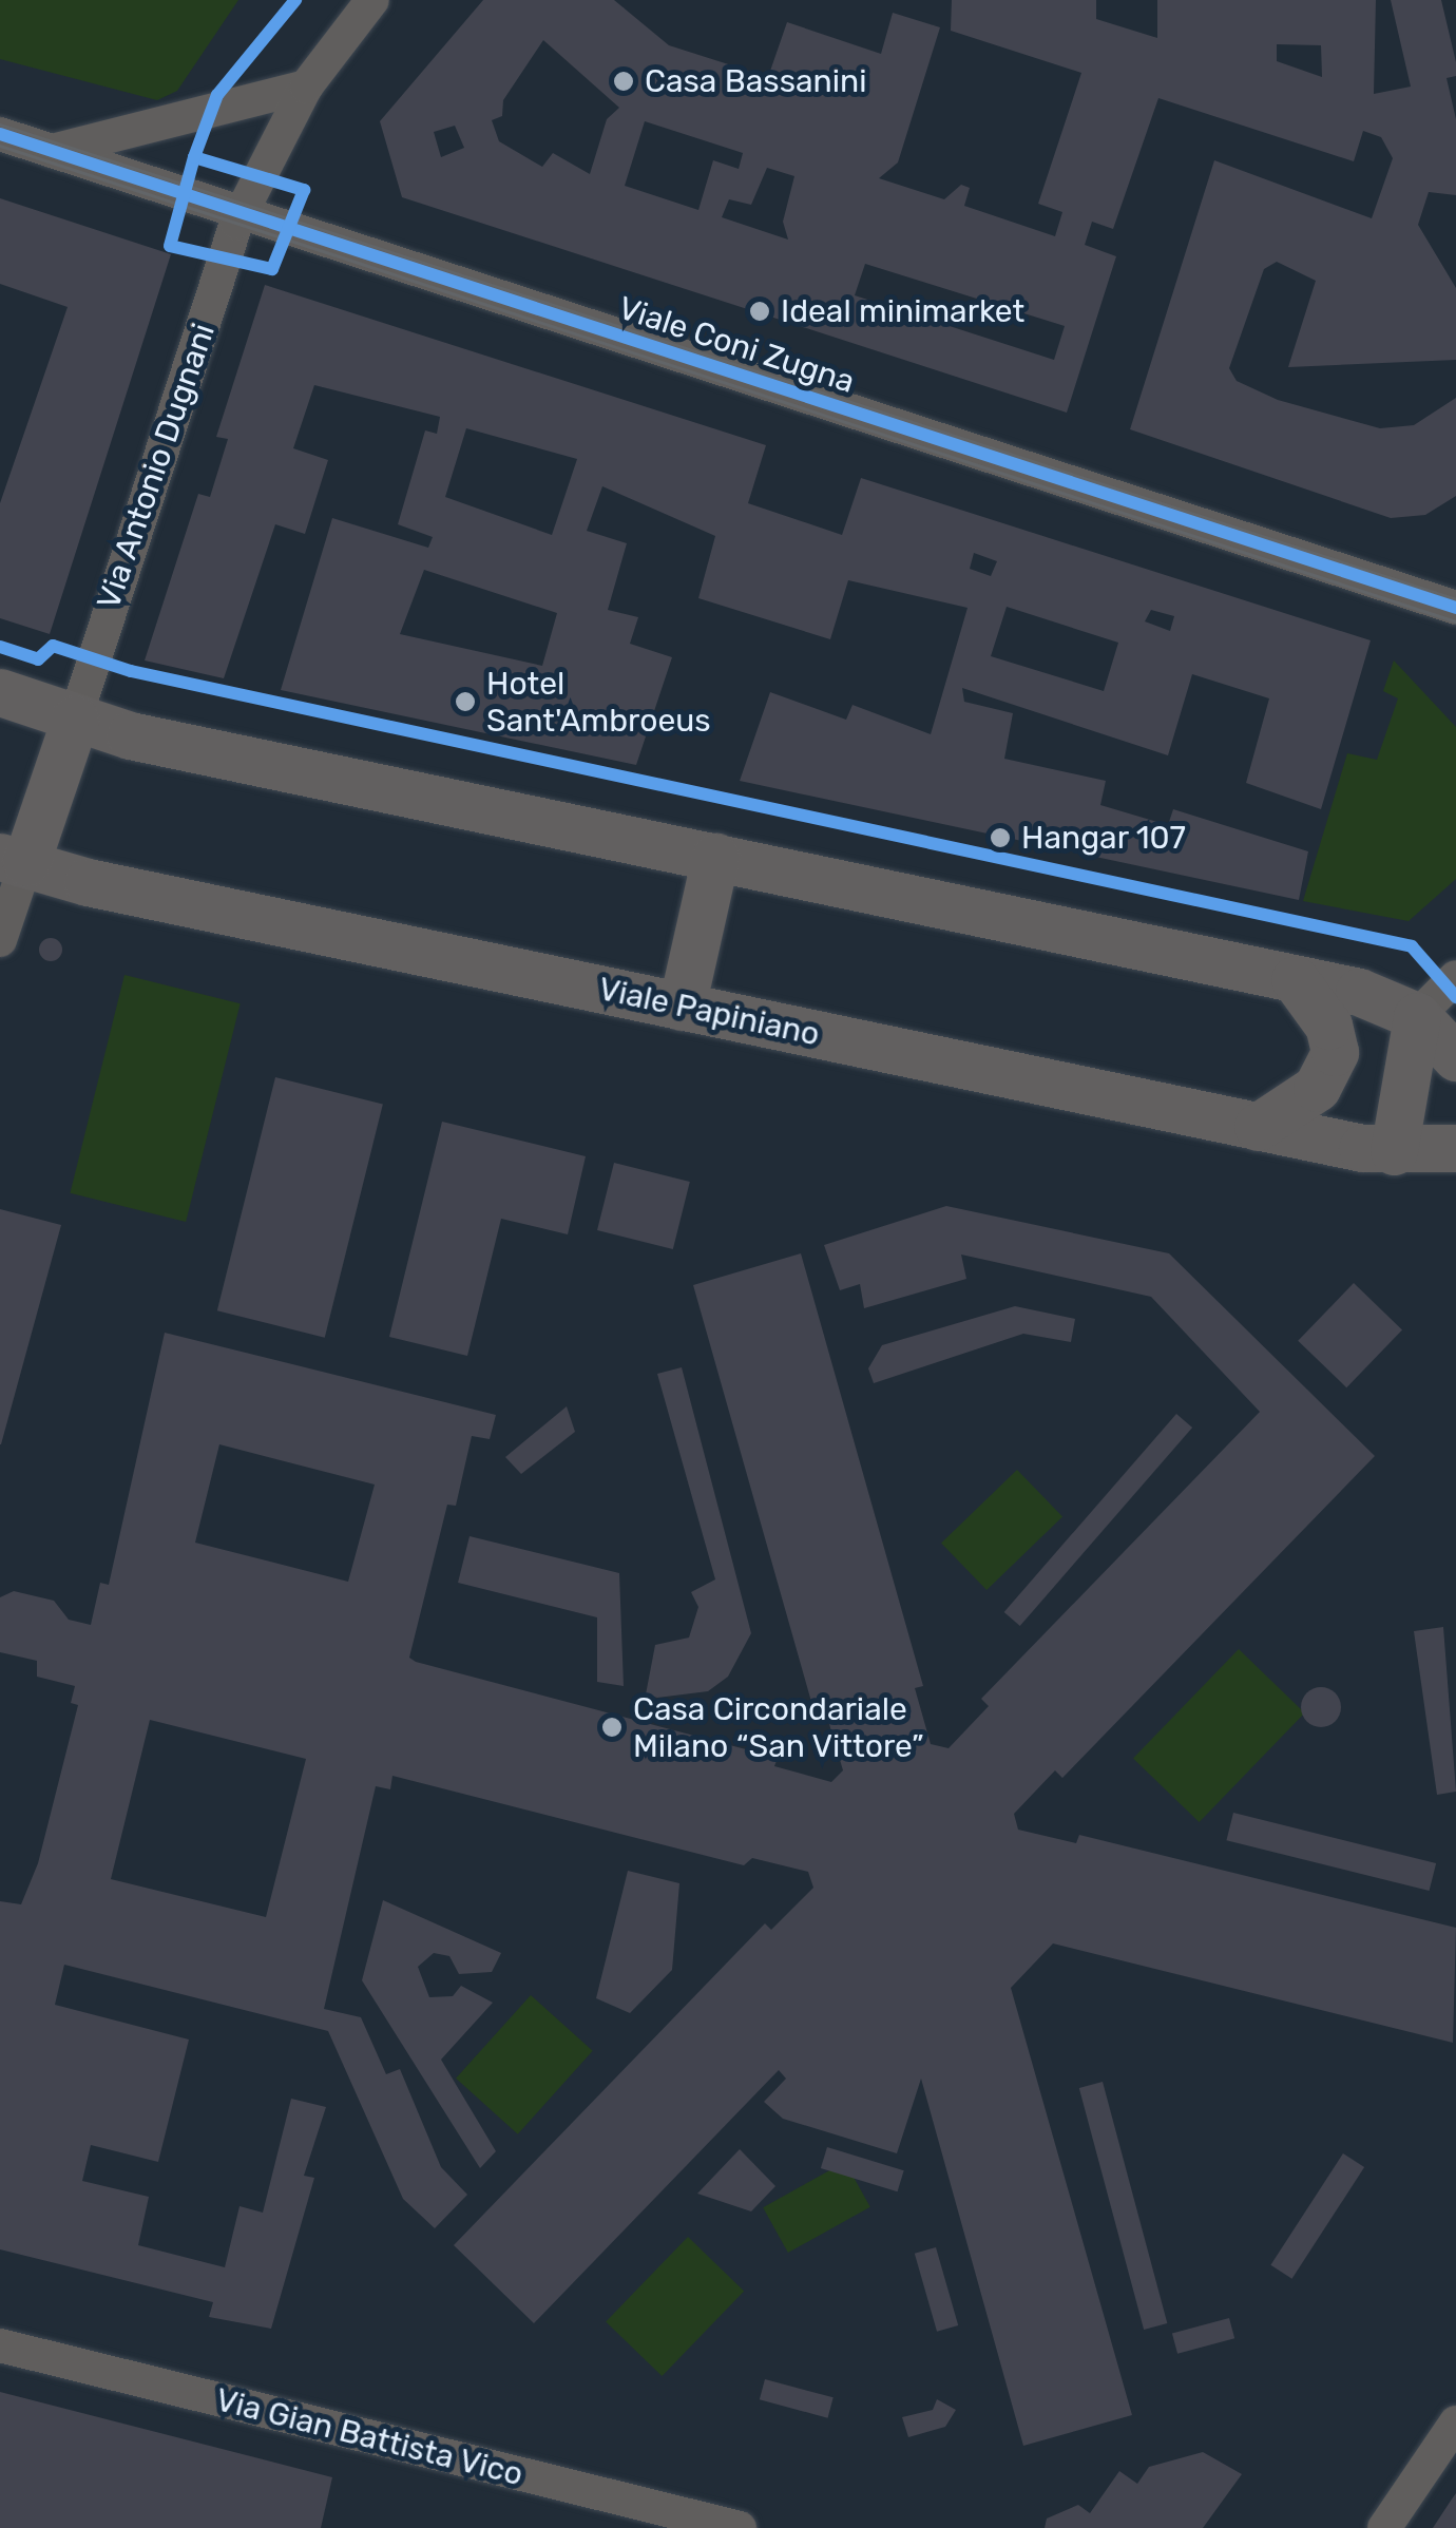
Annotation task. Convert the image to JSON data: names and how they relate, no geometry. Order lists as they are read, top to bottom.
{
  "streets": {
    "main road": ["Viale Papiniano"],
    "street": ["Viale Coni Zugna", "Via Antonio Dugnani", "Via Gian Battista Vico"]
  },
  "crossings": [
    ["Viale Coni Zugna", "Via Antonio Dugnani"]
  ],
  "places": [
    "Casa Bassanini",
    "Ideal minimarket",
    "Hotel Sant'Ambroeus",
    "Hangar 107",
    "Casa Circondariale Milano “San Vittore”"
  ]
}
